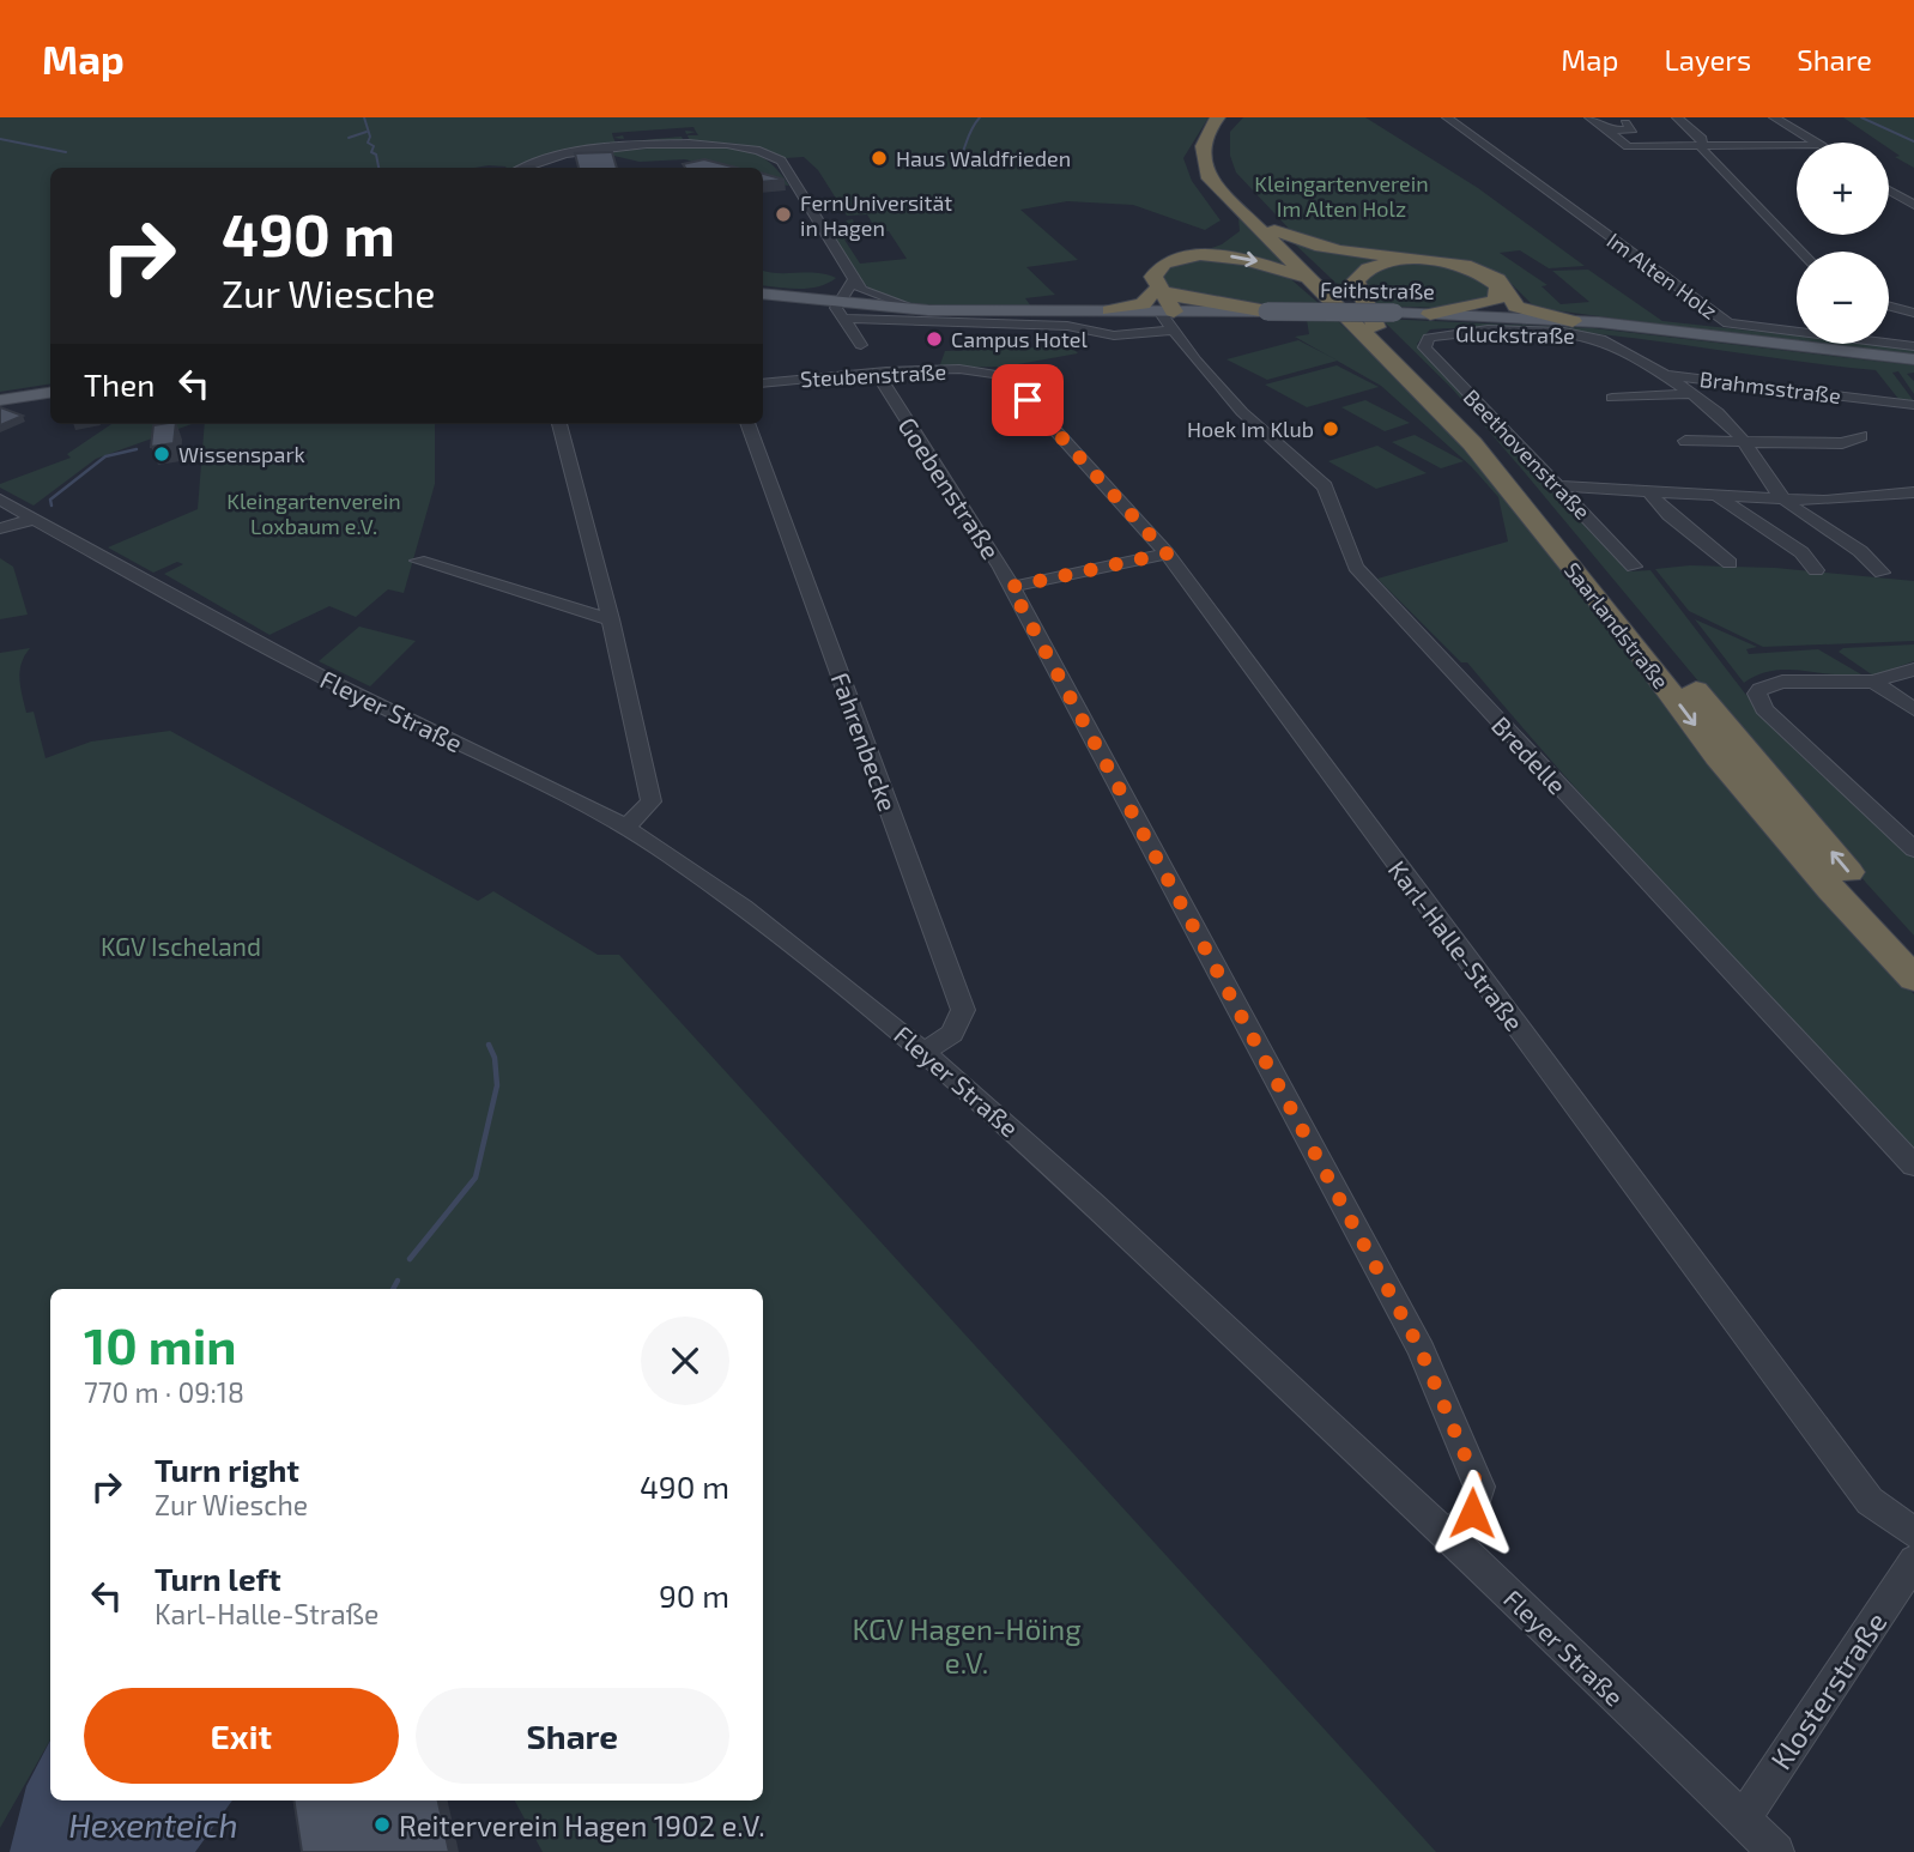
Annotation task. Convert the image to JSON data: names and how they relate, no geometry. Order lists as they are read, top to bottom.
{
  "streets": {
    "highway": ["Saarlandstraße"],
    "main road": ["Feithstraße"],
    "street": [
      "Im Alten Holz",
      "Gluckstraße",
      "Steubenstraße",
      "Brahmsstraße",
      "Beethovenstraße",
      "Goebenstraße",
      "Fleyer Straße",
      "Fahrenbecke",
      "Bredelle",
      "Karl-Halle-Straße",
      "Klosterstraße"
    ]
  },
  "crossings": [
    ["Feithstraße", "Bredelle"],
    ["Gluckstraße", "Brahmsstraße"],
    ["Gluckstraße", "Beethovenstraße"],
    ["Steubenstraße", "Goebenstraße"],
    ["Steubenstraße", "Karl-Halle-Straße"],
    ["Goebenstraße", "Fleyer Straße"],
    ["Fleyer Straße", "Fahrenbecke"],
    ["Fleyer Straße", "Klosterstraße"]
  ],
  "water": ["Hexenteich"],
  "parks": [
    "Kleingartenverein Im Alten Holz",
    "Kleingartenverein Loxbaum e.V.",
    "KGV Ischeland",
    "KGV Hagen-Höing e.V."
  ],
  "places": [
    "Haus Waldfrieden",
    "FernUniversität in Hagen",
    "Campus Hotel",
    "Hoek Im Klub",
    "Wissenspark",
    "Reiterverein Hagen 1902 e.V."
  ],
  "page": {
    "header": "Map",
    "nav": ["Map", "Layers", "Share"],
    "map_buttons": ["+", "−"],
    "turn": ["490 m", "Zur Wiesche"],
    "then": "Then",
    "heading": ["10 min", "770 m · 09:18"],
    "list": [
      {
        "name": "Turn right",
        "note": "Zur Wiesche",
        "value": "490 m"
      },
      {
        "name": "Turn left",
        "note": "Karl-Halle-Straße",
        "value": "90 m"
      }
    ],
    "buttons": ["Exit", "Share"]
  }
}
